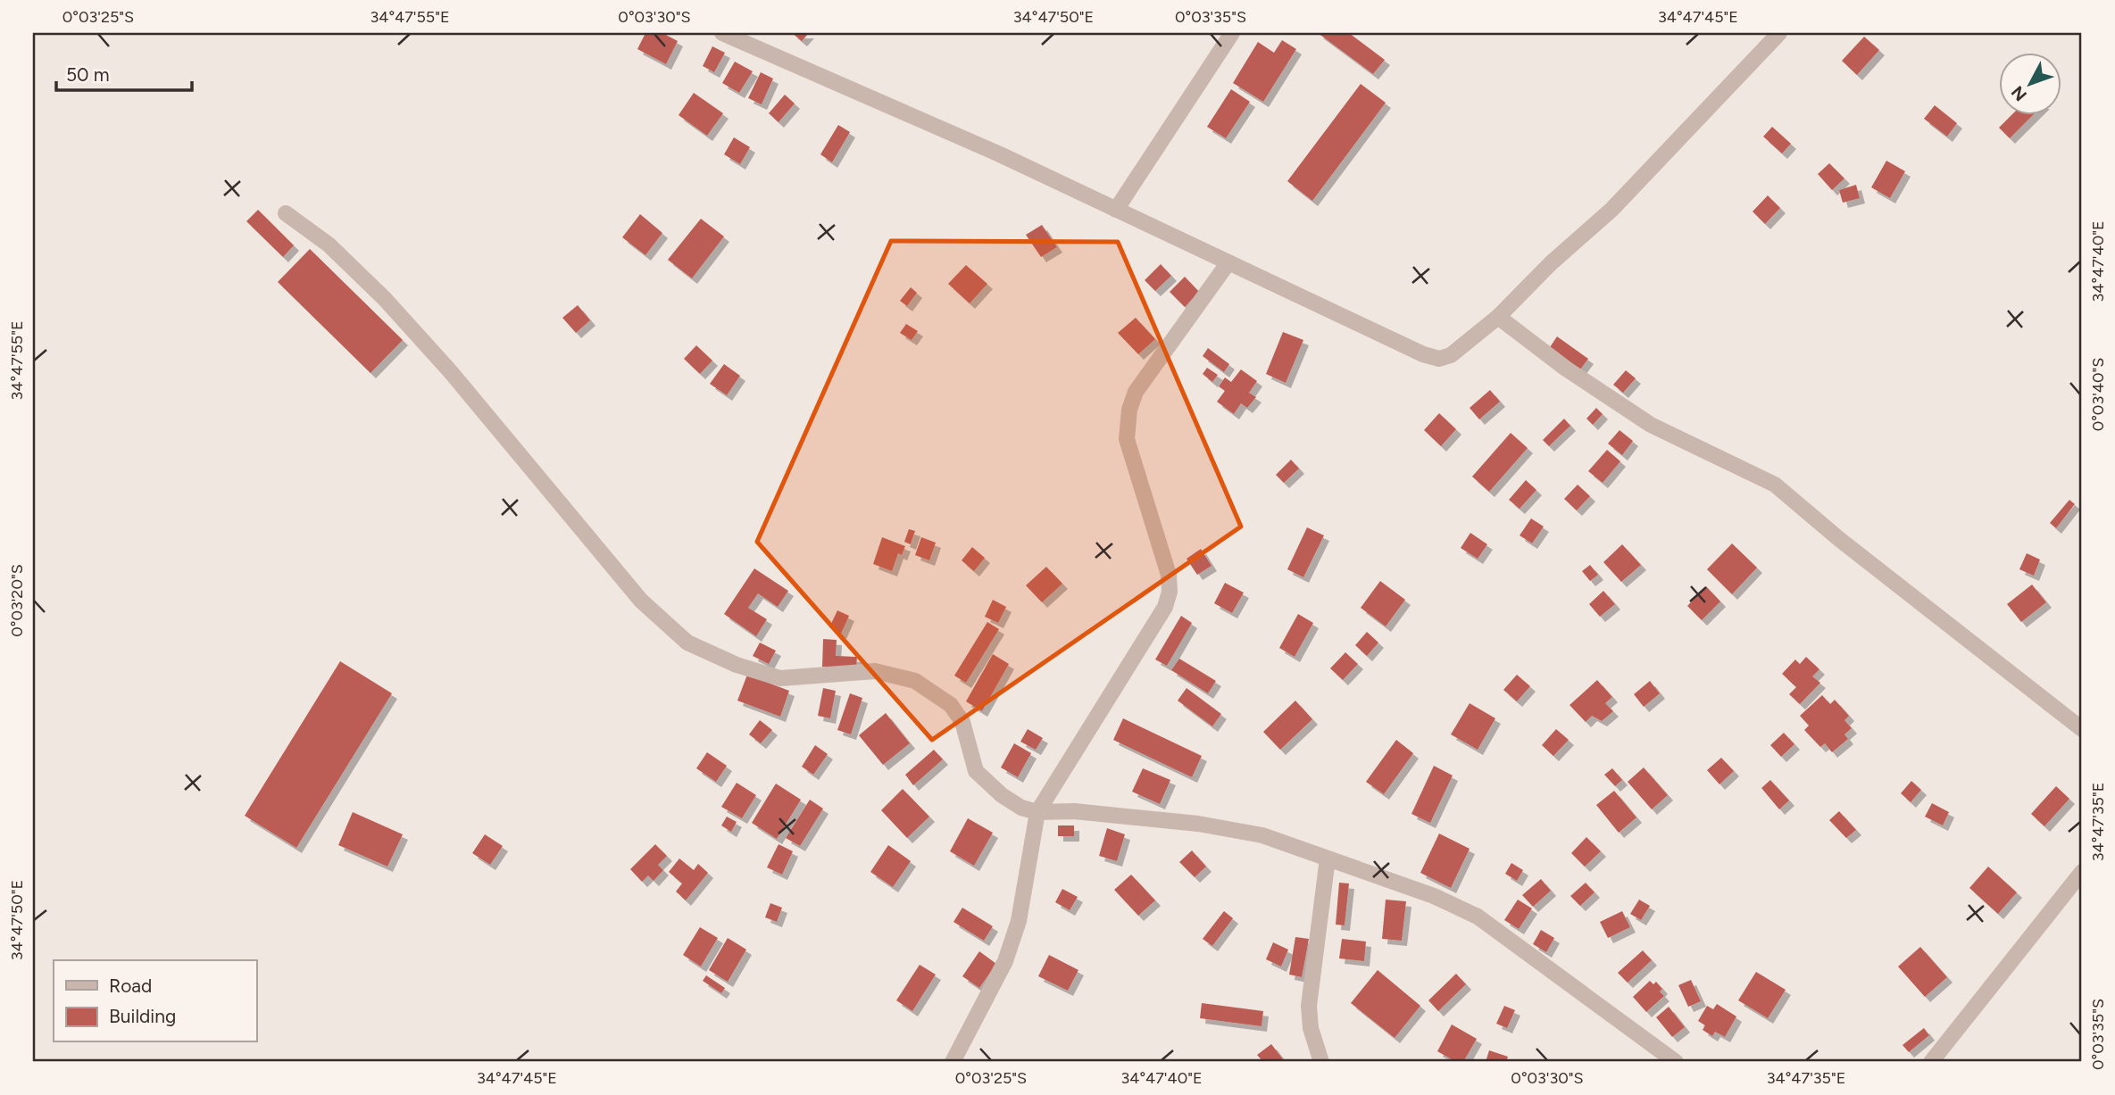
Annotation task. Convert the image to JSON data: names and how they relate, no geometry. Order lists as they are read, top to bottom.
{
  "legend": ["Road", "Building"],
  "scale_bar": "50 m",
  "north": "bottom left",
  "coordinates": [
    "0°03'25\"S",
    "34°47'55\"E",
    "0°03'30\"S",
    "34°47'50\"E",
    "0°03'35\"S",
    "34°47'45\"E",
    "34°47'40\"E",
    "0°03'40\"S",
    "0°03'20\"S",
    "34°47'35\"E"
  ]
}
